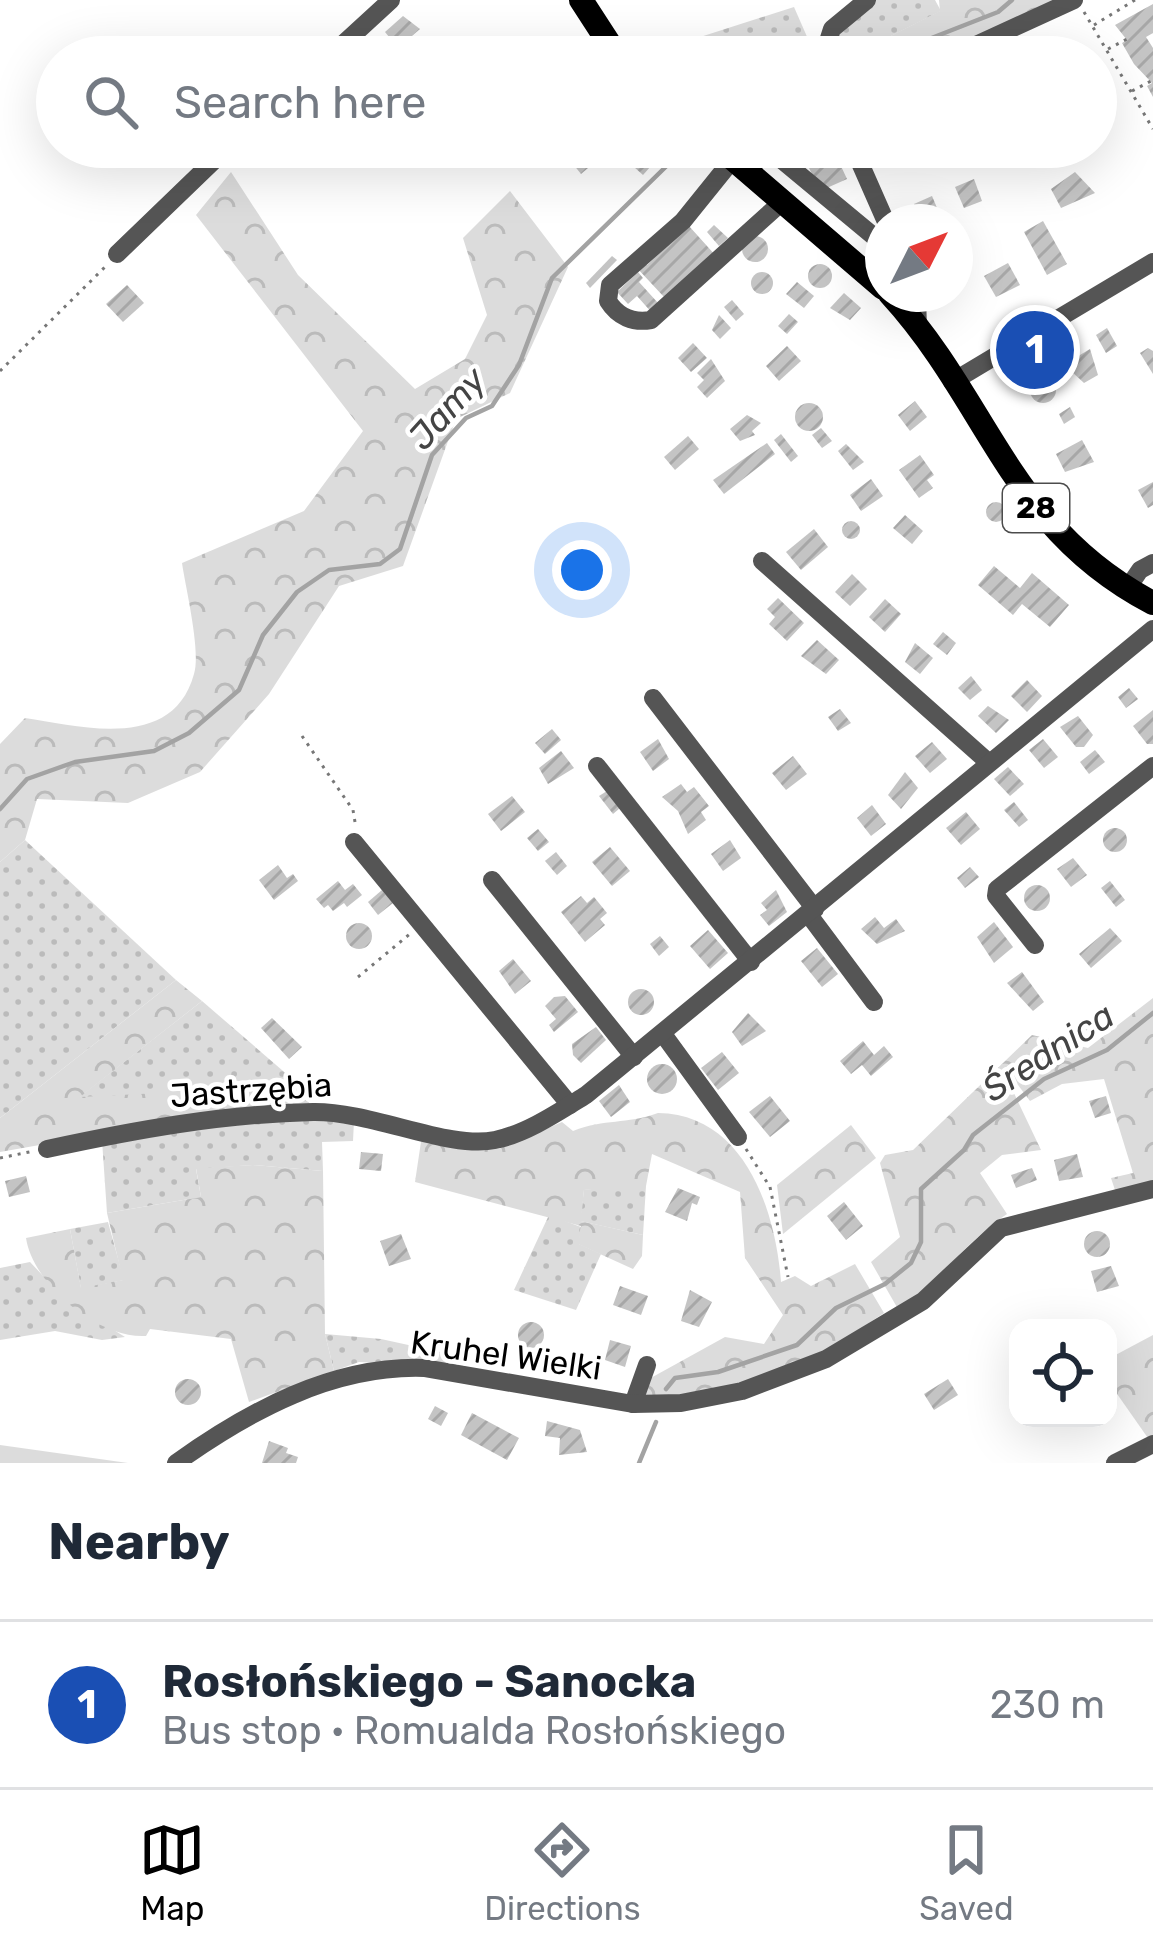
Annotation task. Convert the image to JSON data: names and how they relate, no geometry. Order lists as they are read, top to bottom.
{
  "streets": {
    "main road": ["28"],
    "street": ["Jastrzębia", "Kruhel Wielki"]
  },
  "water": ["Jamy", "Średnica"],
  "north": "top right",
  "page": {
    "search": "Search here",
    "pins": "1",
    "heading": "Nearby",
    "list": [
      {
        "mark": "1",
        "name": "Rosłońskiego - Sanocka",
        "note": "Bus stop · Romualda Rosłońskiego",
        "value": "230 m"
      }
    ],
    "nav": ["Map", "Directions", "Saved"]
  }
}
